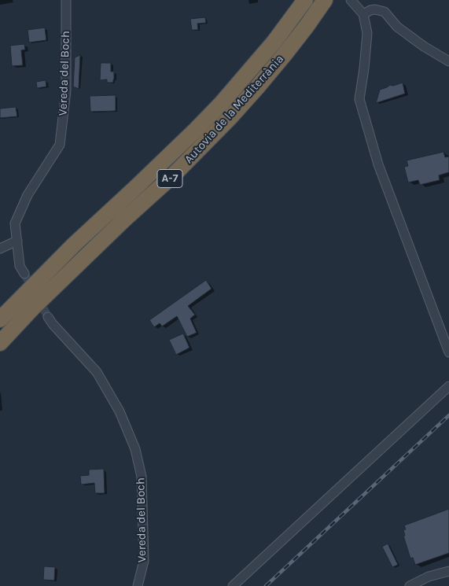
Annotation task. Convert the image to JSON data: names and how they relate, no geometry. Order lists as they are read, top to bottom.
{
  "streets": {
    "highway": ["Autovia de la Mediterrània", "A-7"],
    "street": ["Vereda del Boch"]
  }
}
